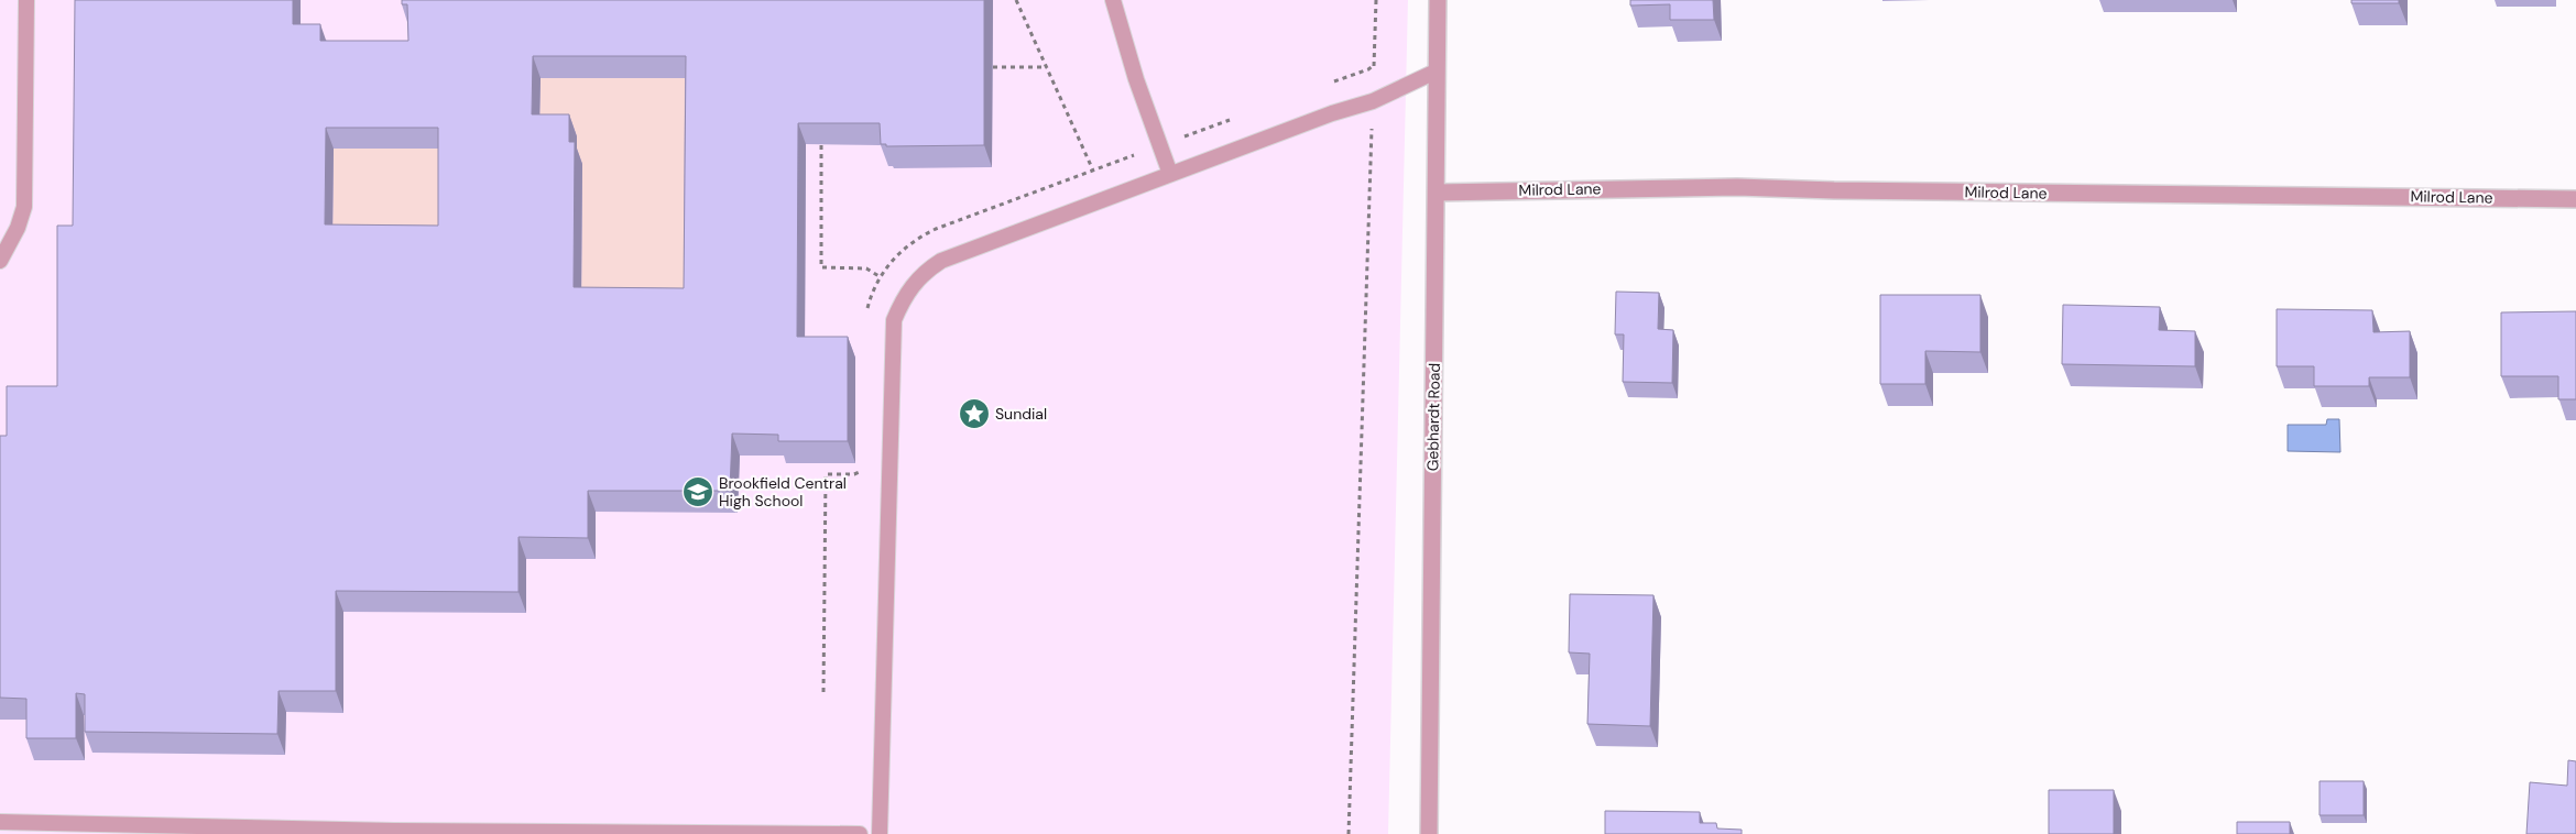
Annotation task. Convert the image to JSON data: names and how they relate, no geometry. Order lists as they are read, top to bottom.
{
  "streets": {
    "street": ["Milrod Lane", "Gebhardt Road"]
  },
  "crossings": [
    ["Milrod Lane", "Gebhardt Road"]
  ],
  "places": {
    "place": ["Sundial"],
    "school or university": ["Brookfield Central High School"]
  }
}
